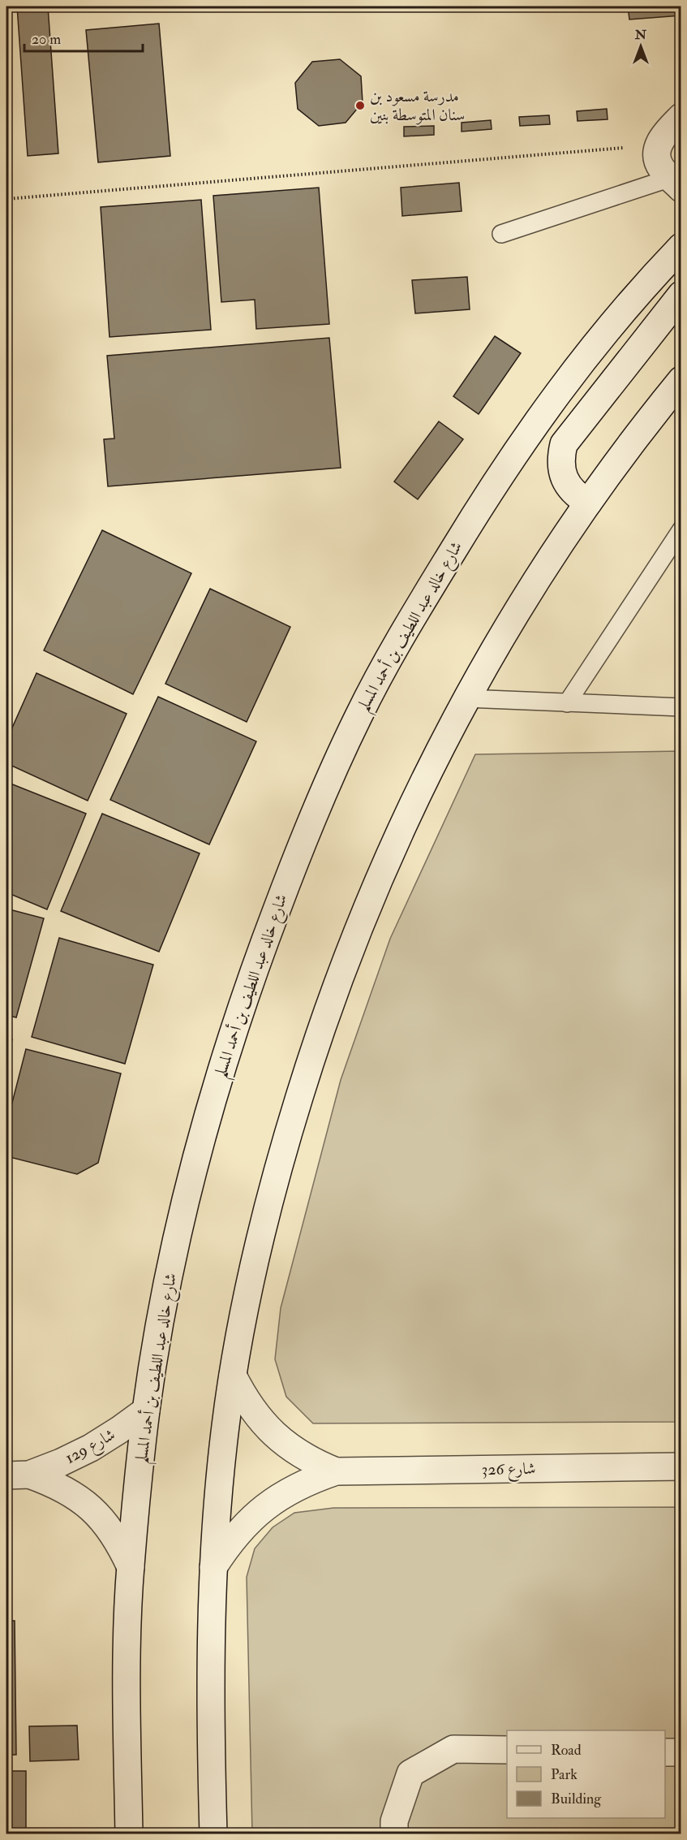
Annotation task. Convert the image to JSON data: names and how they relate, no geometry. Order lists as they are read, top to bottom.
{
  "streets": {
    "street": ["شارع خالد عبد اللطيف بن أحمد المسلم", "شارع 129", "شارع 326"]
  },
  "crossings": [
    ["شارع خالد عبد اللطيف بن أحمد المسلم", "شارع 129"]
  ],
  "places": ["مدرسة مسعود بن سنان المتوسطة بنين"],
  "legend": ["Road", "Park", "Building"],
  "scale_bar": "20 m",
  "north": "top"
}
